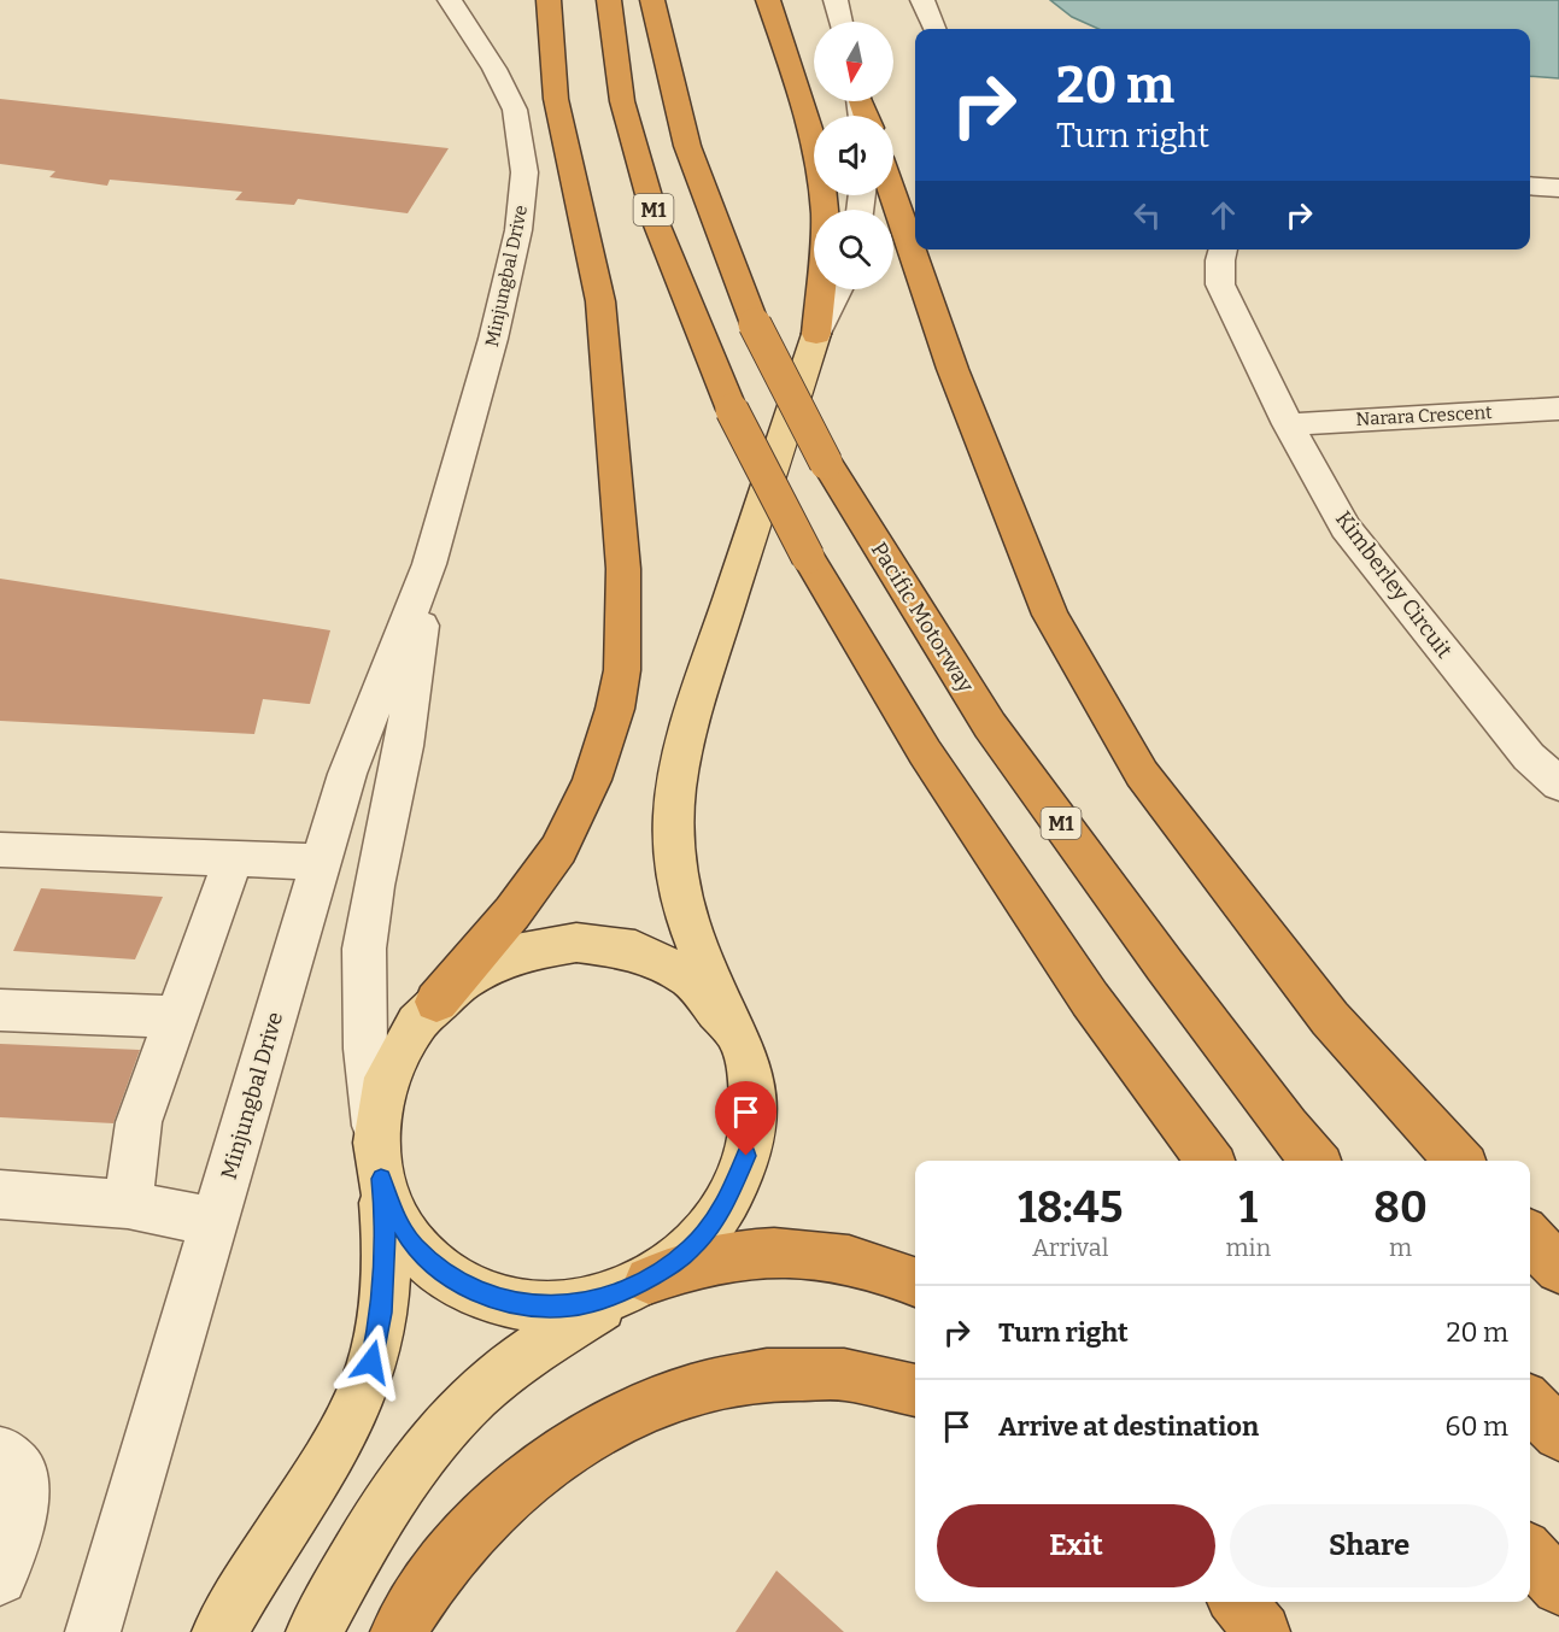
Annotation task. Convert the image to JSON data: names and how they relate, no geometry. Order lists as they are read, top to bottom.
{
  "streets": {
    "highway": ["M1", "Pacific Motorway"],
    "main road": ["Minjungbal Drive"],
    "street": ["Narara Crescent", "Kimberley Circuit"]
  },
  "crossings": [
    ["Narara Crescent", "Kimberley Circuit"]
  ],
  "north": "bottom",
  "page": {
    "turn": ["20 m", "Turn right"],
    "eta": [
      "18:45",
      "Arrival",
      "1",
      "min",
      "80",
      "m"
    ],
    "list": [
      {
        "name": "Turn right",
        "value": "20 m"
      },
      {
        "name": "Arrive at destination",
        "value": "60 m"
      }
    ],
    "buttons": ["Exit", "Share"]
  }
}
